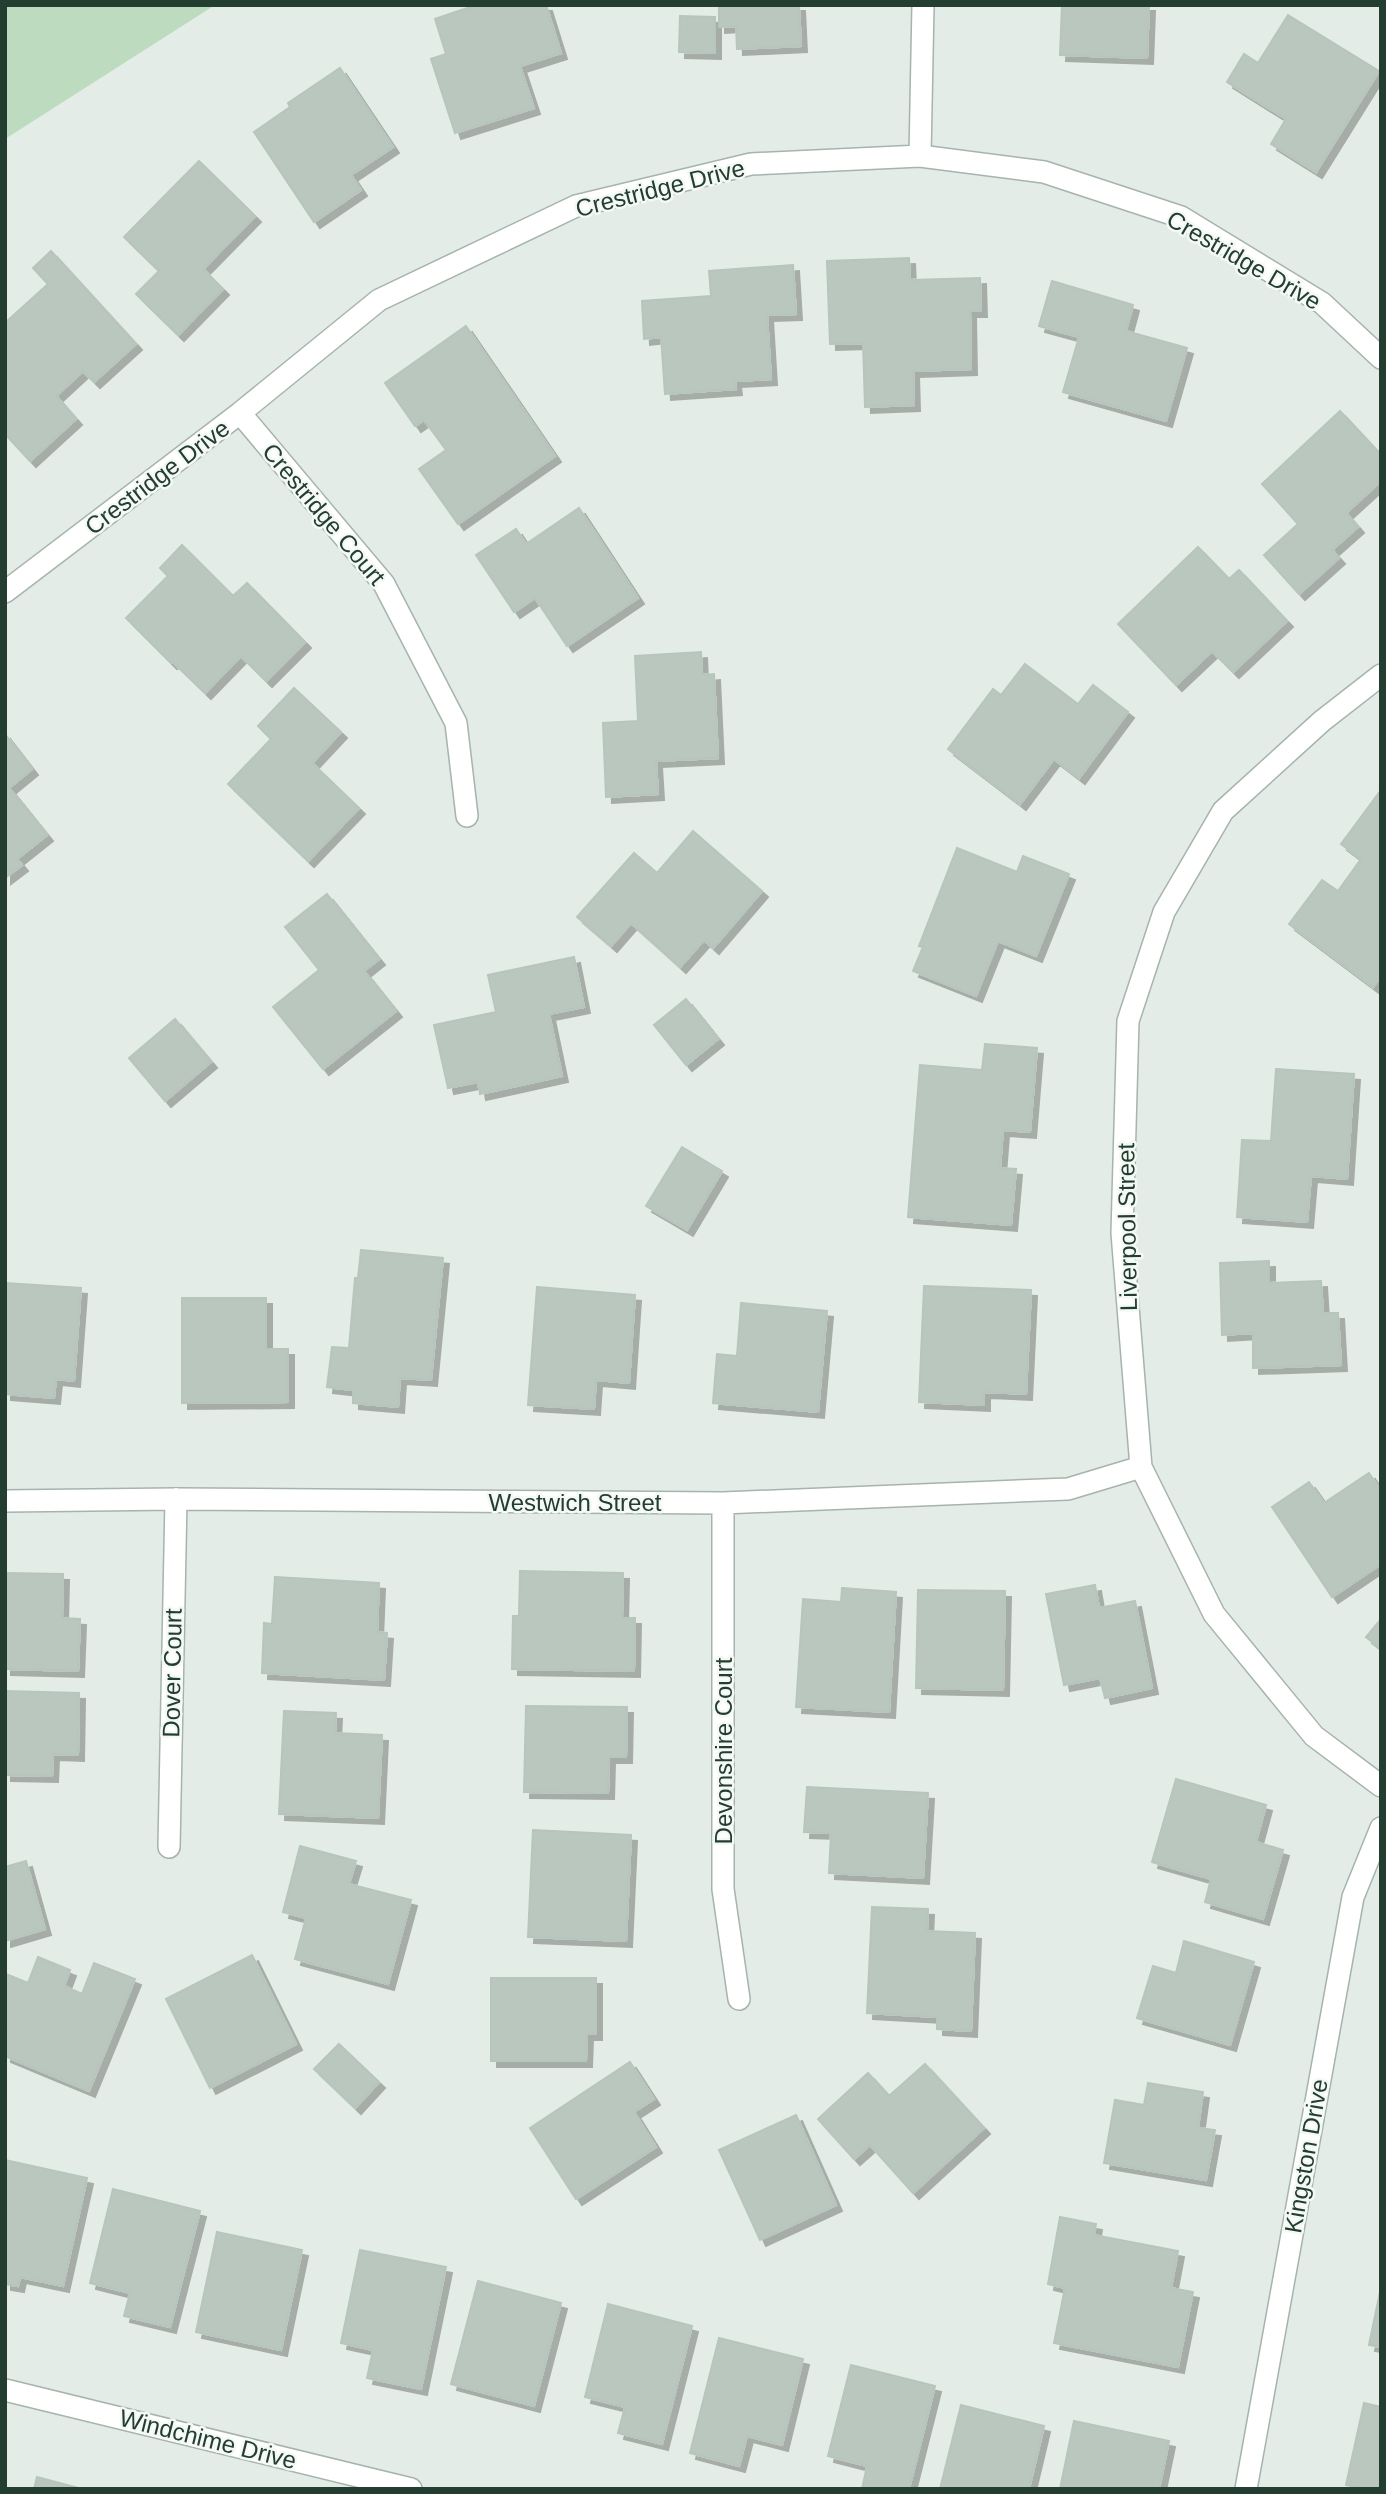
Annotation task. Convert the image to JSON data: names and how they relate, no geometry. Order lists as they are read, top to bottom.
{
  "streets": {
    "street": [
      "Crestridge Drive",
      "Crestridge Court",
      "Liverpool Street",
      "Westwich Street",
      "Dover Court",
      "Devonshire Court",
      "Kingston Drive",
      "Windchime Drive"
    ]
  },
  "crossings": [
    ["Crestridge Drive", "Crestridge Court"],
    ["Liverpool Street", "Westwich Street"],
    ["Westwich Street", "Dover Court"],
    ["Westwich Street", "Devonshire Court"]
  ]
}
